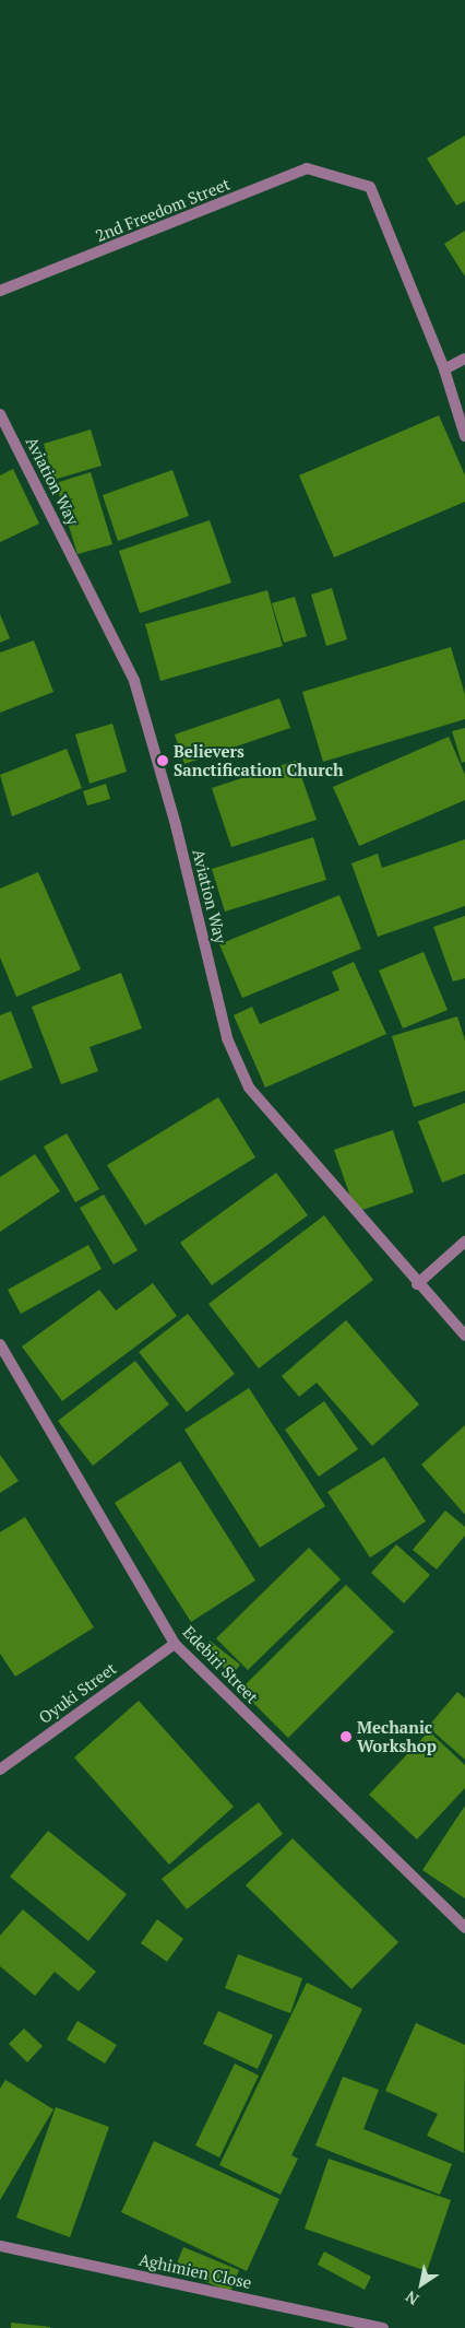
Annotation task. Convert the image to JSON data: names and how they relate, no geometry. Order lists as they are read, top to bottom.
{
  "streets": {
    "street": [
      "2nd Freedom Street",
      "Aviation Way",
      "Edebiri Street",
      "Oyuki Street",
      "Aghimien Close"
    ]
  },
  "crossings": [
    ["Edebiri Street", "Oyuki Street"]
  ],
  "places": ["Believers Sanctification Church", "Mechanic Workshop"],
  "north": "bottom left"
}
